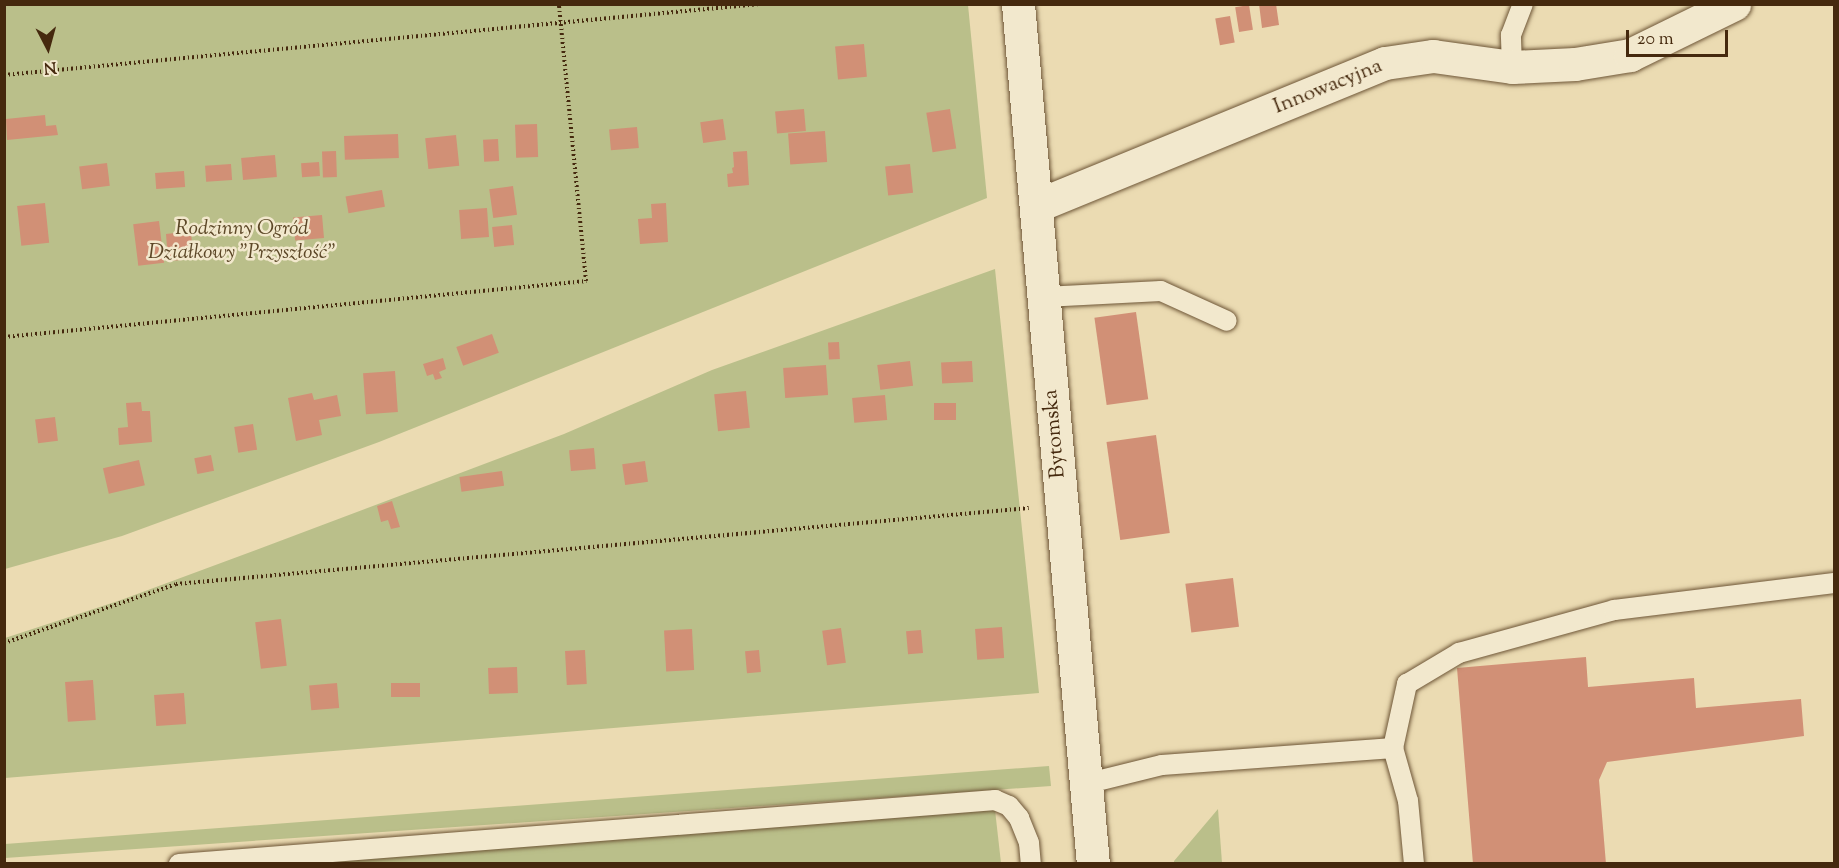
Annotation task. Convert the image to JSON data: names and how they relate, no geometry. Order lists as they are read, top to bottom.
{
  "streets": {
    "street": ["Innowacyjna", "Bytomska"]
  },
  "crossings": [
    ["Innowacyjna", "Bytomska"]
  ],
  "parks": ["Rodzinny Ogród Działkowy \"Przyszłość\""],
  "scale_bar": "20 m",
  "north": "bottom"
}
